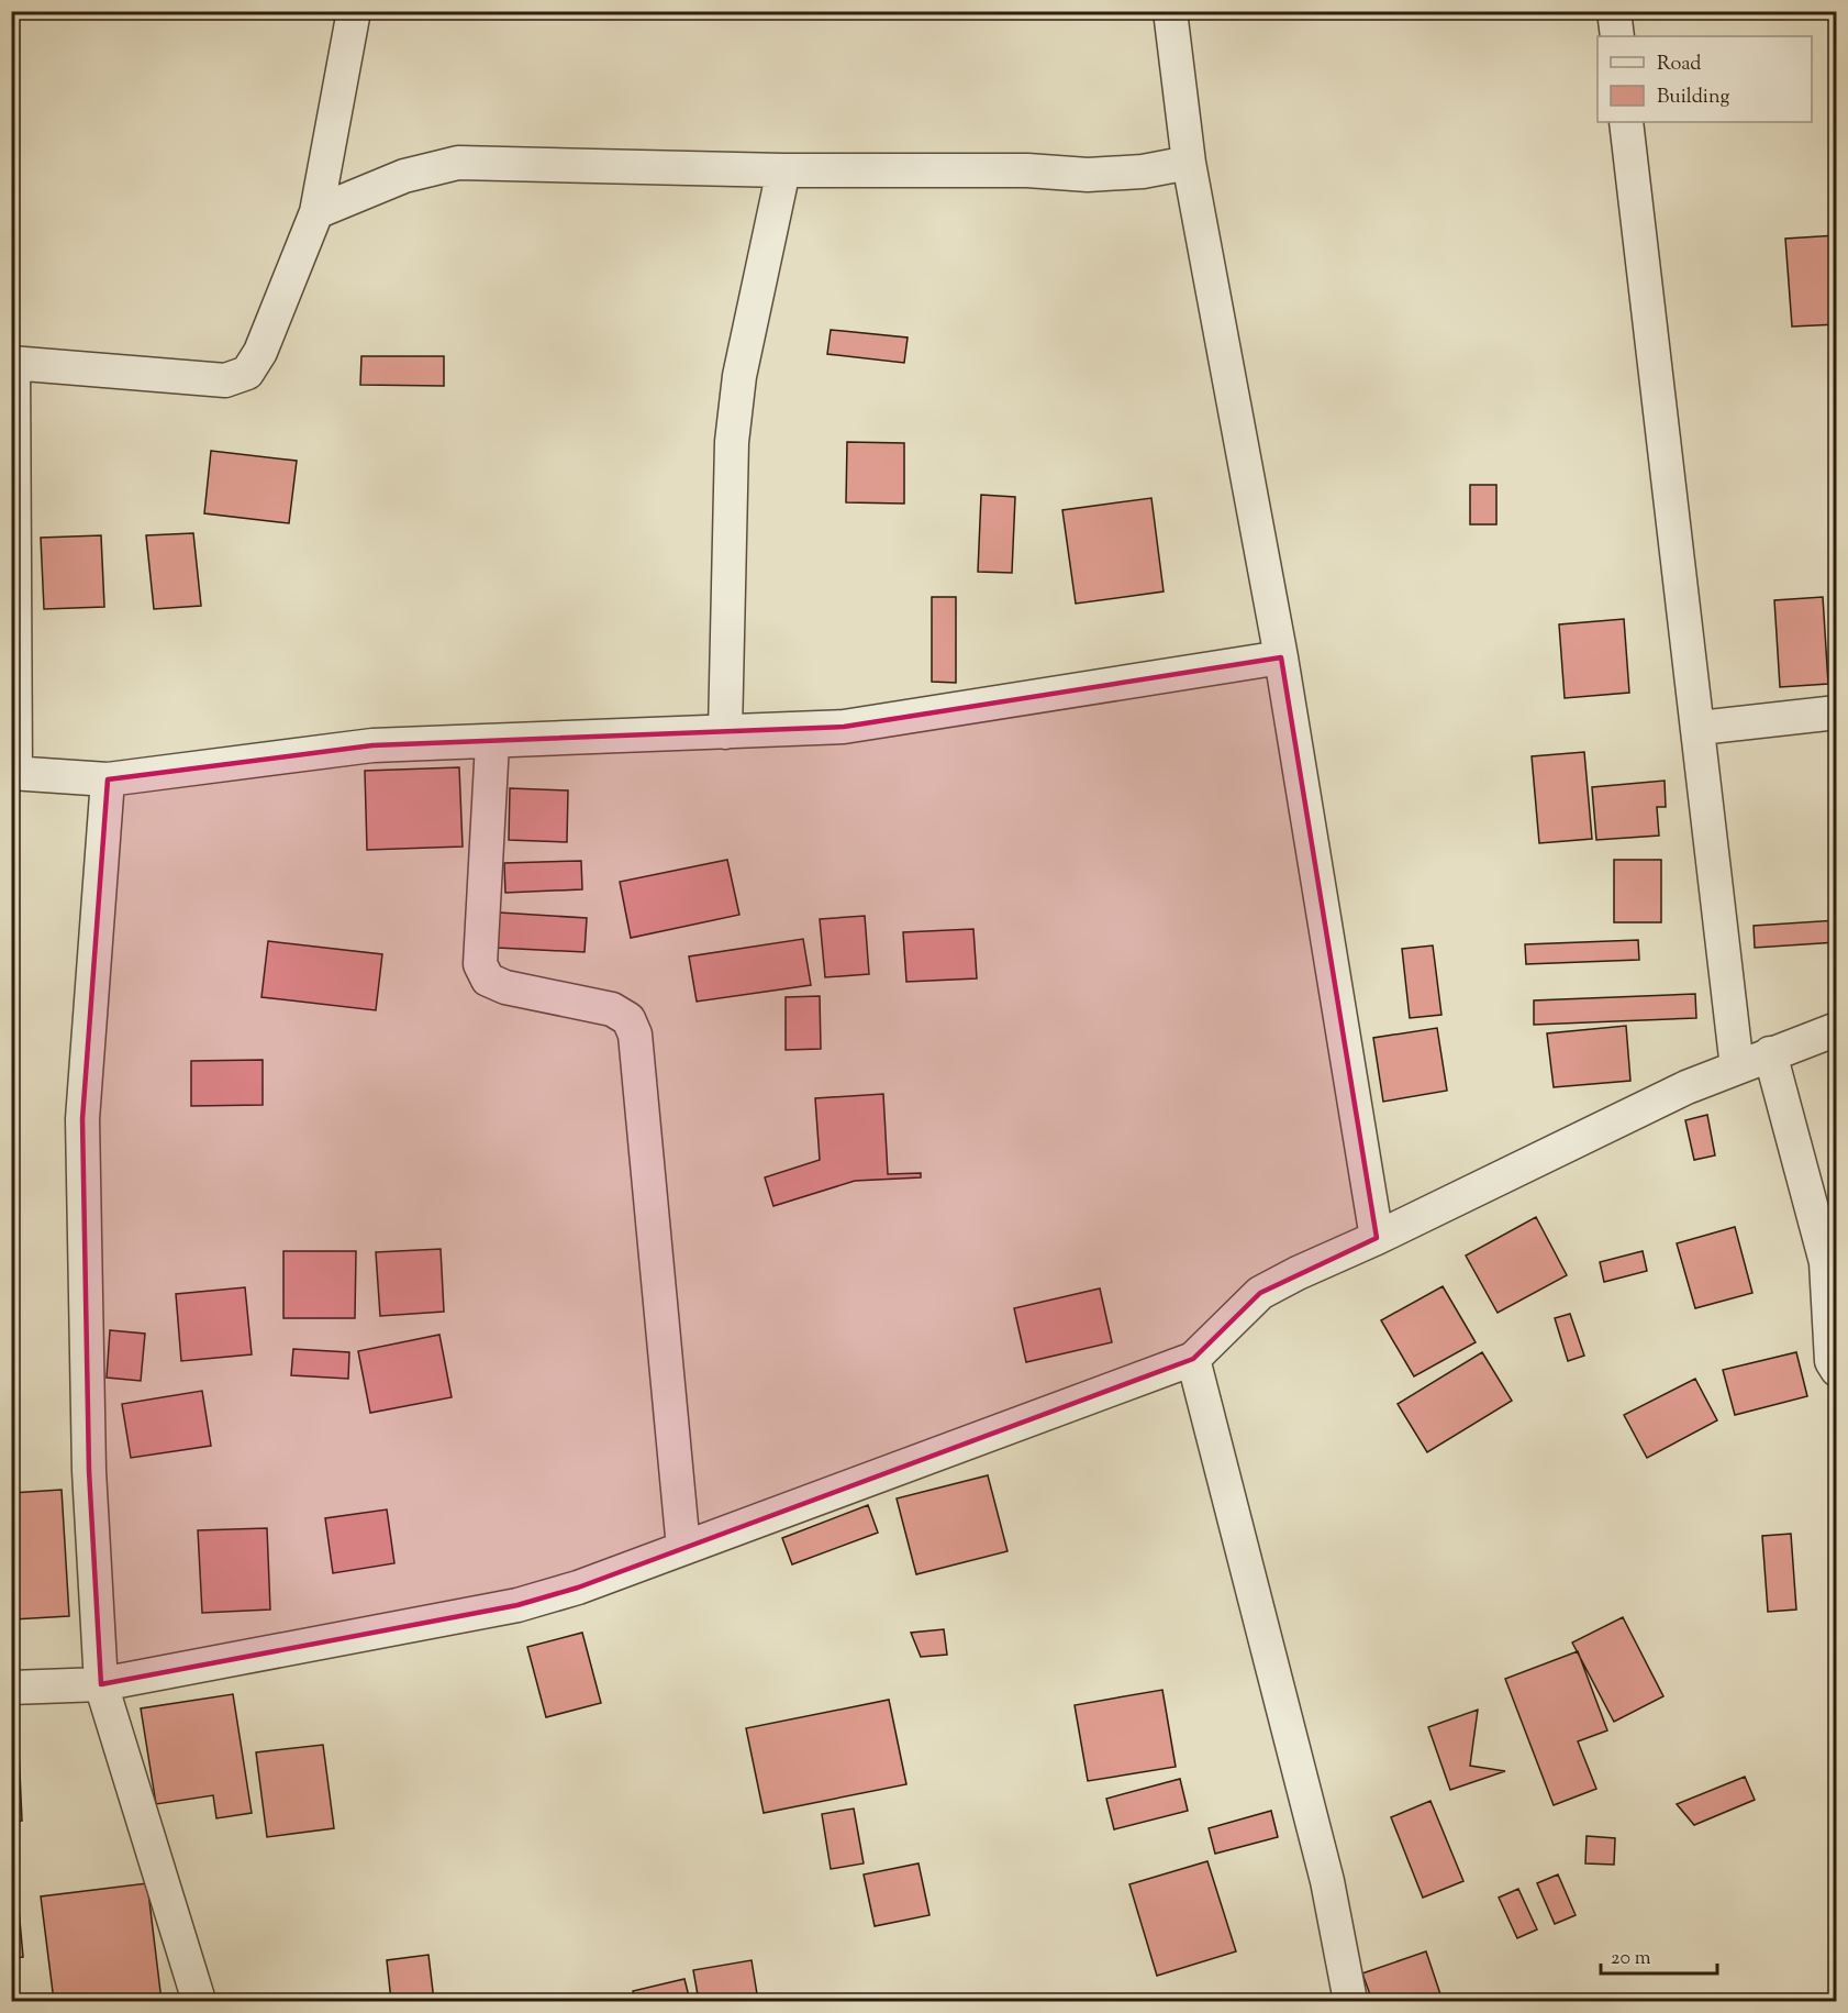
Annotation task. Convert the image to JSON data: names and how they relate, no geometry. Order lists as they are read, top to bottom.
{
  "legend": ["Road", "Building"],
  "scale_bar": "20 m"
}
